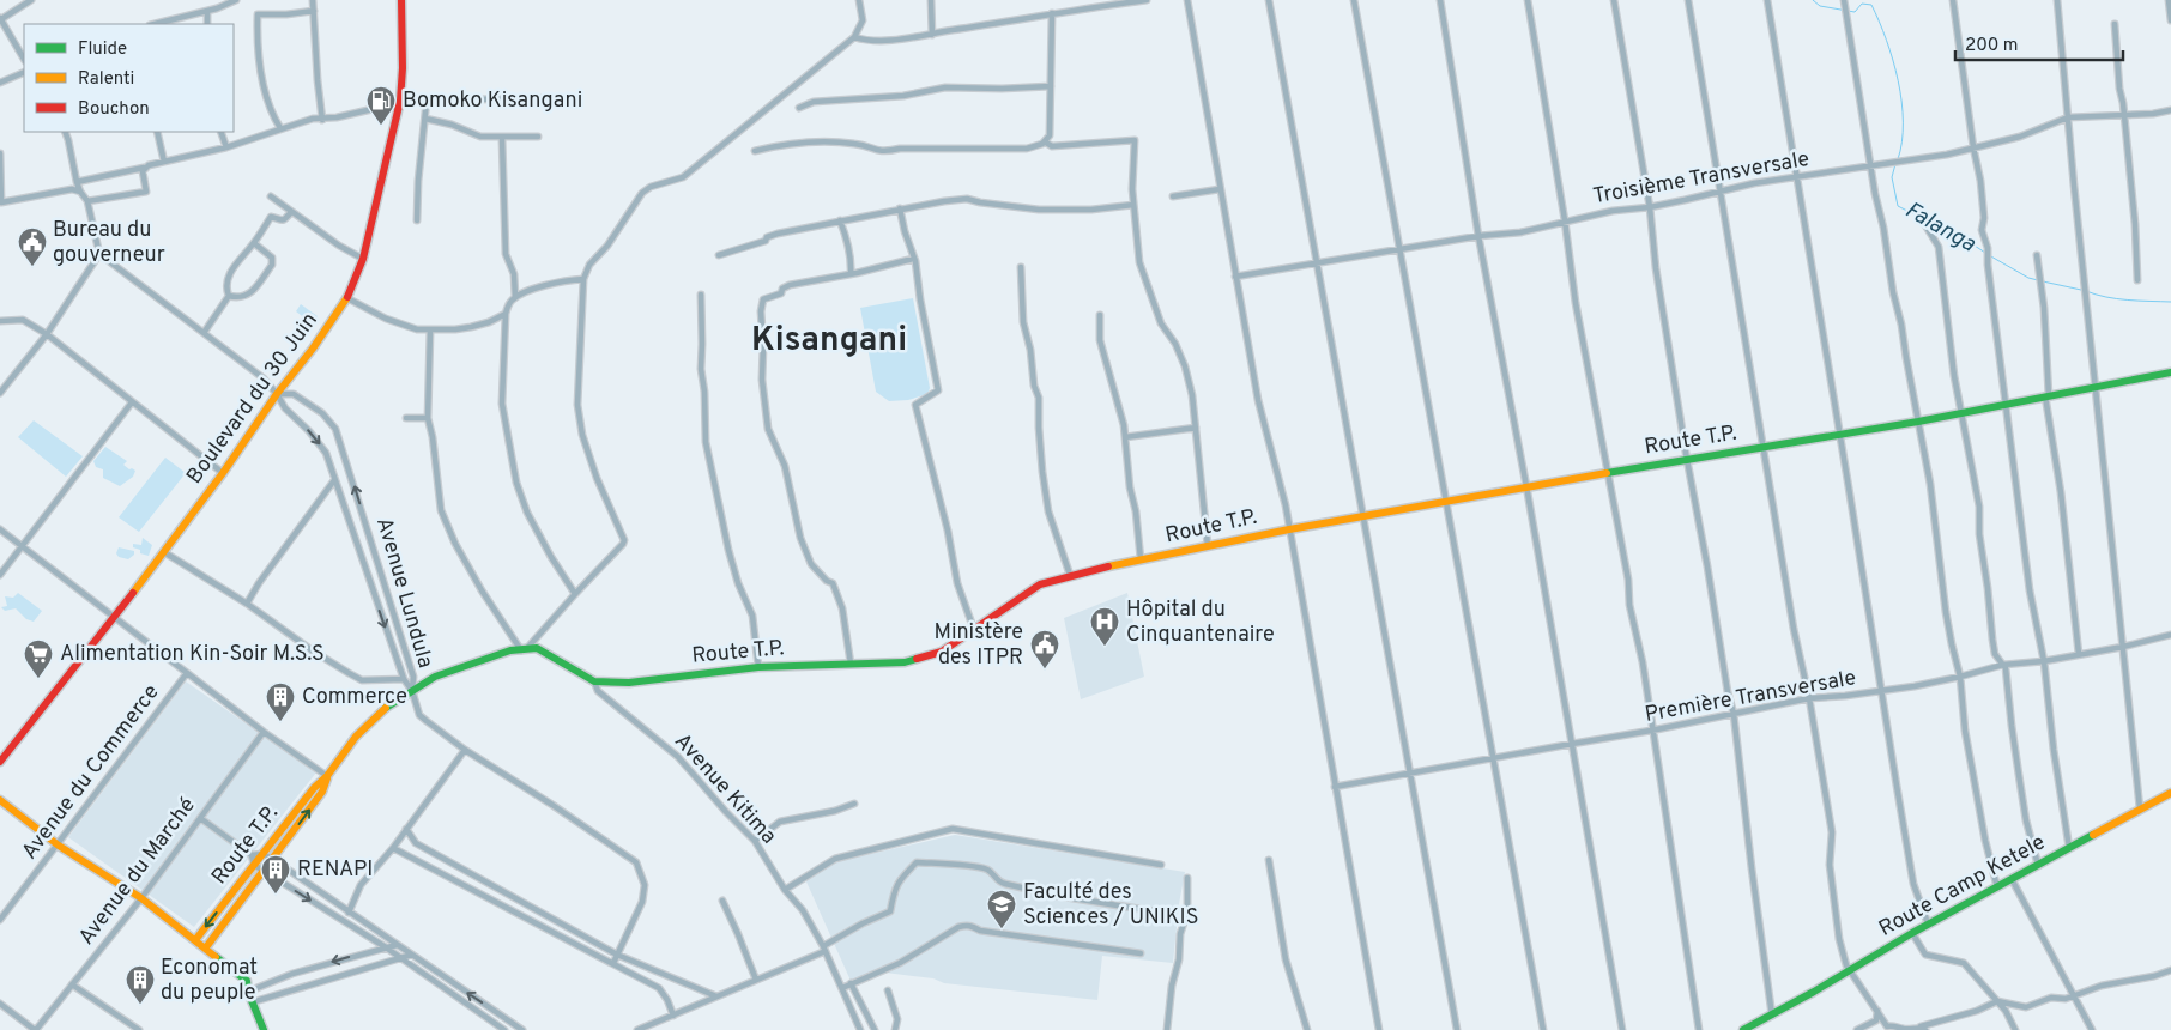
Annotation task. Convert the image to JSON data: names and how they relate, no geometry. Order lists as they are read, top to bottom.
{
  "streets": {
    "street": [
      "Troisième Transversale",
      "Boulevard du 30 Juin",
      "Route T.P.",
      "Avenue Lundula",
      "Première Transversale",
      "Avenue du Commerce",
      "Avenue Kitima",
      "Avenue du Marché",
      "Route Camp Ketele"
    ]
  },
  "crossings": [
    ["Boulevard du 30 Juin", "Avenue Lundula"],
    ["Route T.P.", "Avenue Lundula"],
    ["Route T.P.", "Avenue Kitima"]
  ],
  "districts": ["Kisangani"],
  "water": ["Falanga"],
  "places": {
    "fuel station": ["Bomoko Kisangani"],
    "public building": ["Bureau du gouverneur", "Ministère des ITPR"],
    "hospital": ["Hôpital du Cinquantenaire"],
    "supermarket": ["Alimentation Kin-Soir M.S.S"],
    "building": ["Commerce", "RENAPI", "Economat du peuple"],
    "school or university": ["Faculté des Sciences / UNIKIS"]
  },
  "legend": ["Fluide", "Ralenti", "Bouchon"],
  "scale_bar": "200 m"
}
